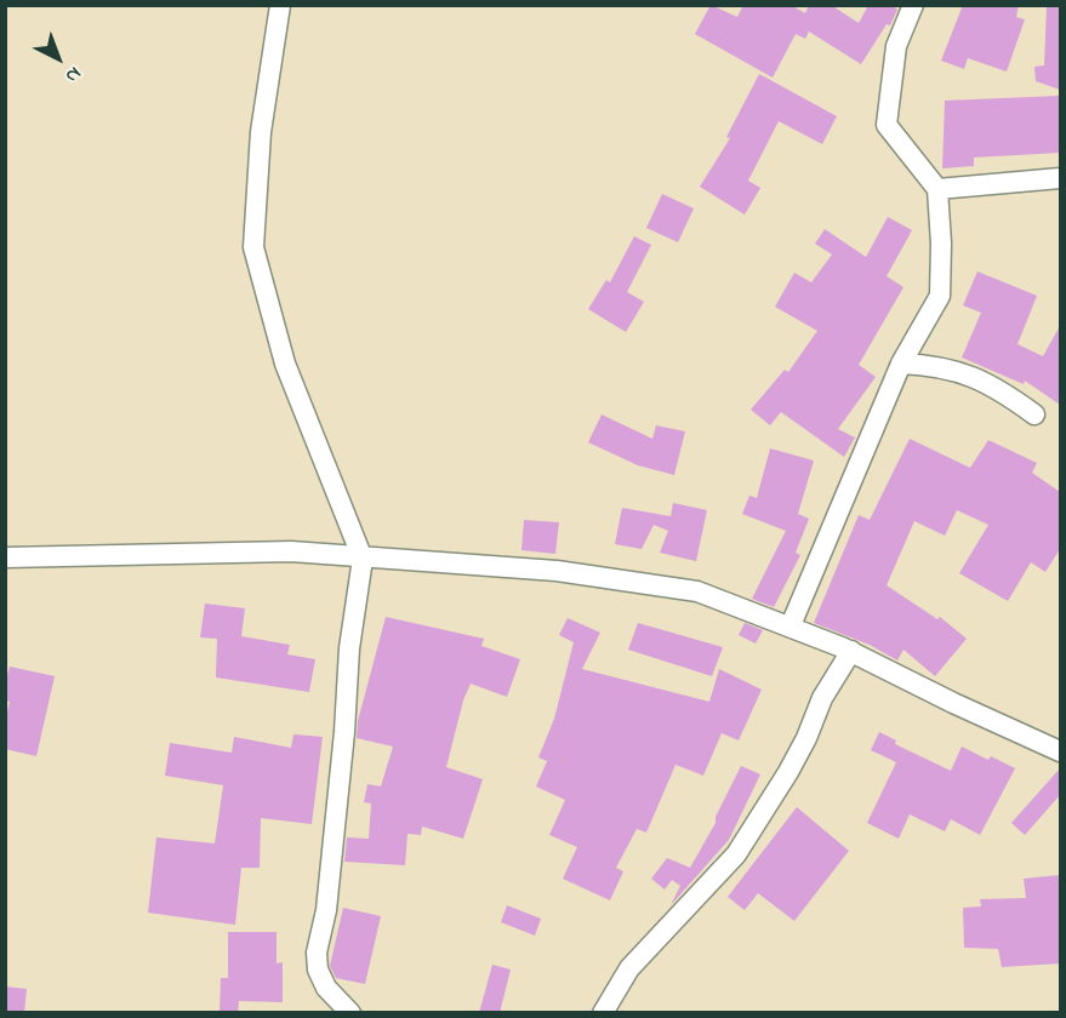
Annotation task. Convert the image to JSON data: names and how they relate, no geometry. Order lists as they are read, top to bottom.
{
  "north": "bottom right"
}
